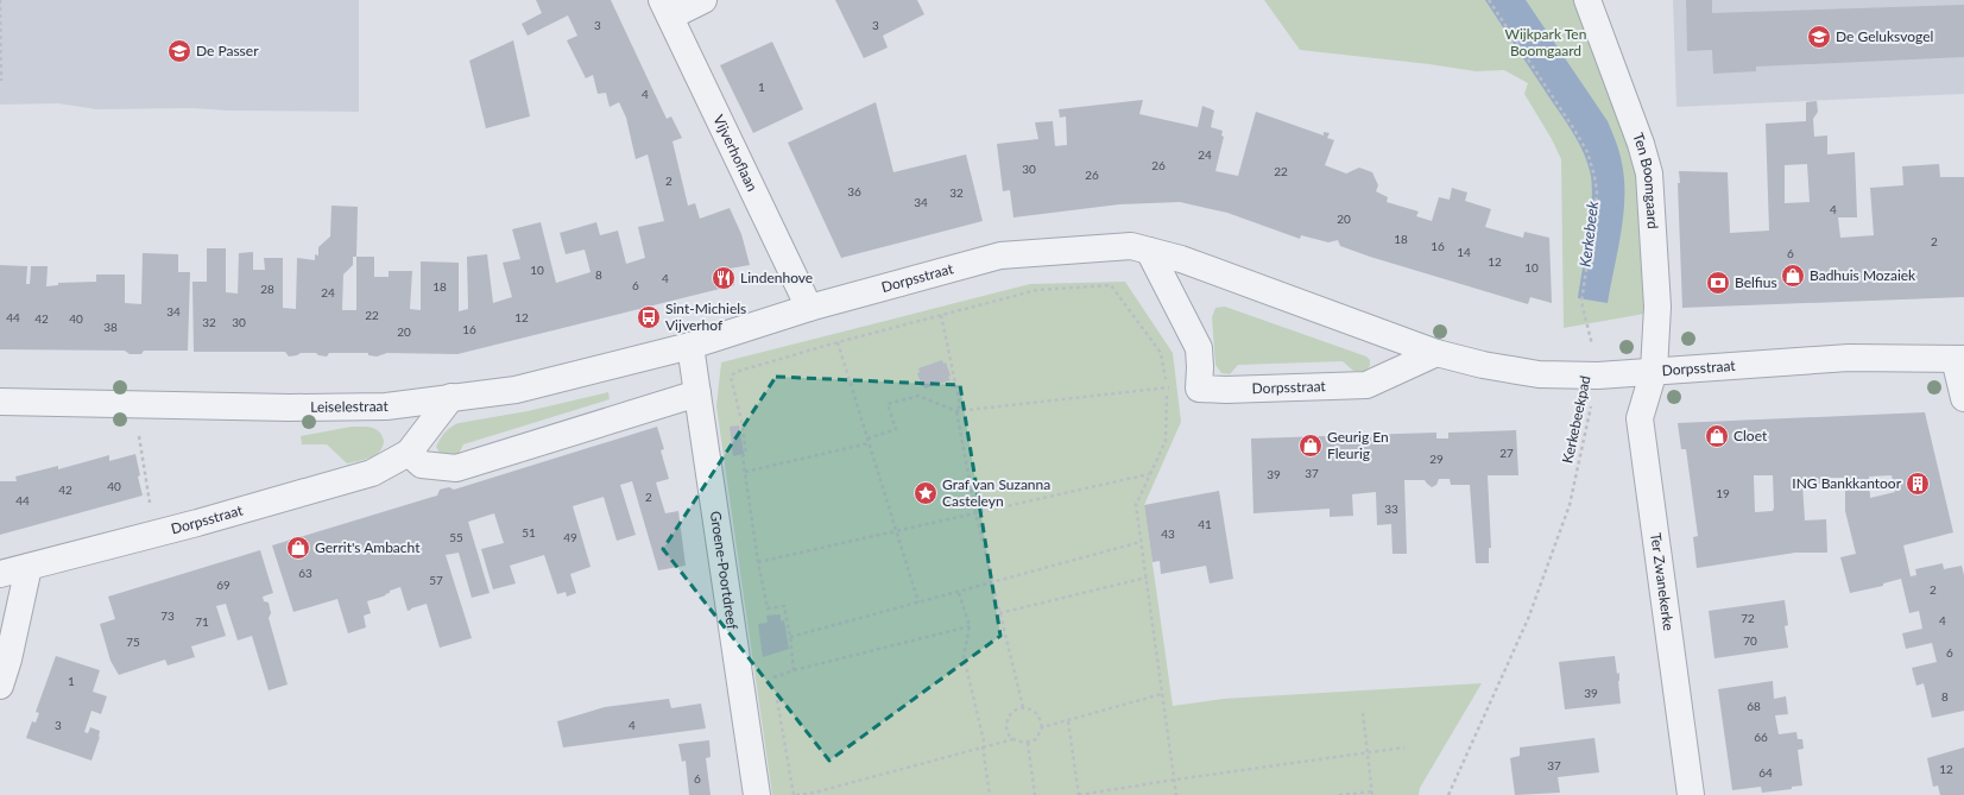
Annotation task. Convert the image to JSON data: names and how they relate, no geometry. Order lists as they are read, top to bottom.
{
  "streets": {
    "street": [
      "Vijverhoflaan",
      "Ten Boomgaard",
      "Dorpsstraat",
      "Leiselestraat",
      "Groene-Poortdreef",
      "Ter Zwanekerke"
    ],
    "path": ["Kerkebeekpad"]
  },
  "crossings": [
    ["Vijverhoflaan", "Dorpsstraat"],
    ["Ten Boomgaard", "Dorpsstraat"],
    ["Ten Boomgaard", "Ter Zwanekerke"],
    ["Dorpsstraat", "Leiselestraat"],
    ["Dorpsstraat", "Kerkebeekpad"],
    ["Dorpsstraat", "Groene-Poortdreef"],
    ["Dorpsstraat", "Ter Zwanekerke"],
    ["Leiselestraat", "Groene-Poortdreef"]
  ],
  "water": ["Kerkebeek"],
  "parks": ["Wijkpark Ten Boomgaard"],
  "places": {
    "school or university": ["De Geluksvogel", "De Passer"],
    "shop": [
      "Badhuis Mozaiek",
      "Cloet",
      "Geurig En Fleurig",
      "Gerrit's Ambacht"
    ],
    "restaurant": ["Lindenhove"],
    "bank": ["Belfius"],
    "bus stop": ["Sint-Michiels Vijverhof"],
    "building": ["ING Bankkantoor"],
    "place": ["Graf van Suzanna Casteleyn"]
  },
  "house_numbers": [
    "3",
    "3",
    "1",
    "4",
    "24",
    "26",
    "30",
    "22",
    "26",
    "2",
    "36",
    "32",
    "34",
    "4",
    "20",
    "18",
    "2",
    "16",
    "14",
    "6",
    "12",
    "10",
    "10",
    "8",
    "4",
    "6",
    "18",
    "28",
    "24",
    "34",
    "22",
    "44",
    "12",
    "42",
    "40",
    "32",
    "30",
    "38",
    "16",
    "20",
    "27",
    "29",
    "37",
    "39",
    "40",
    "42",
    "19",
    "2",
    "44",
    "33",
    "41",
    "51",
    "43",
    "55",
    "49",
    "63",
    "57",
    "69",
    "2",
    "73",
    "72",
    "4",
    "71",
    "70",
    "75",
    "6",
    "1",
    "39",
    "8",
    "68",
    "3",
    "4",
    "66",
    "37",
    "12",
    "64",
    "6"
  ]
}
